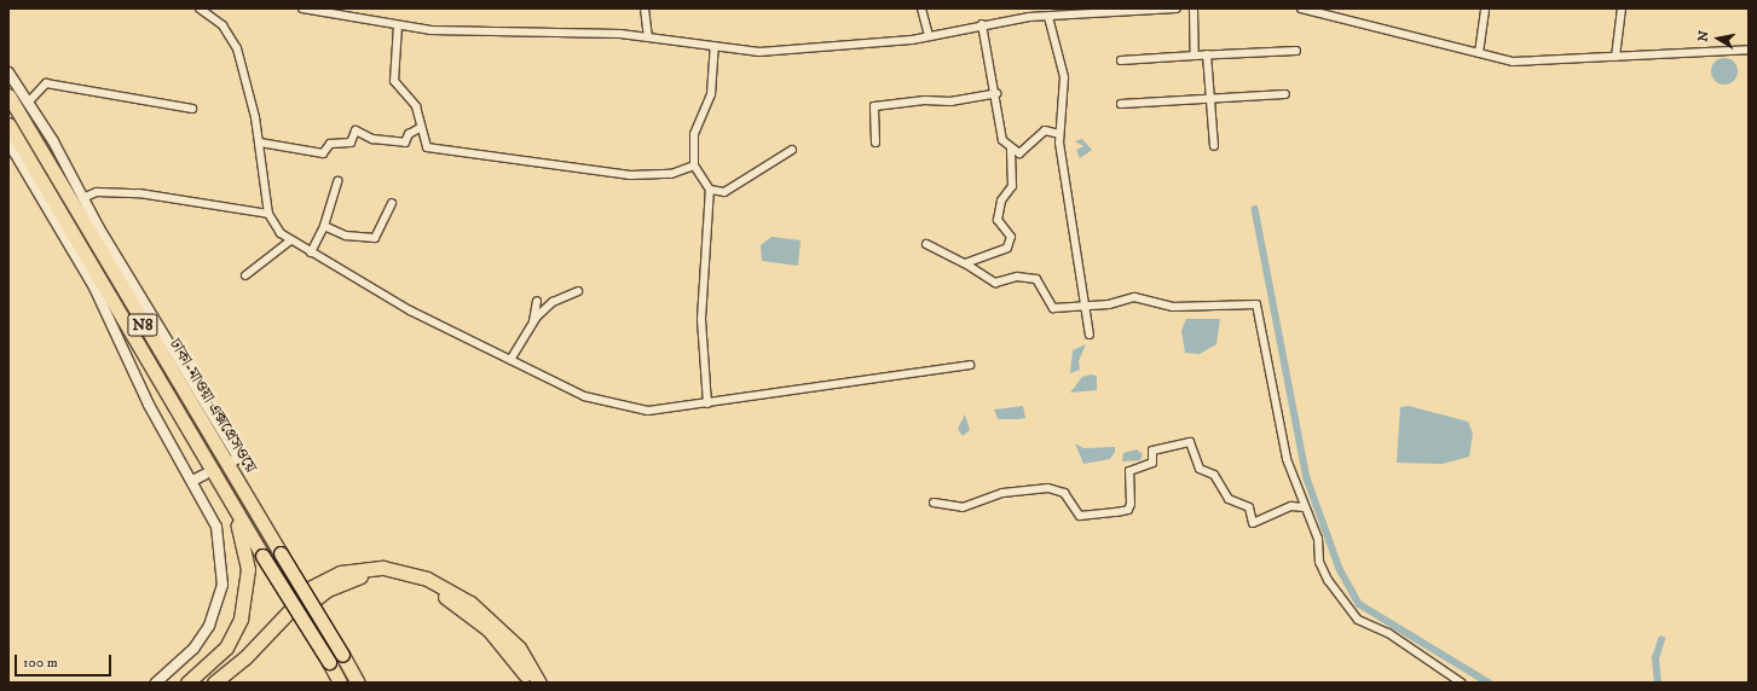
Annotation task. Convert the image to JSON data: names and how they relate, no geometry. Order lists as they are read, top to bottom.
{
  "streets": {
    "highway": ["N8", "ঢাকা-মাওয়া এক্সপ্রেসওয়ে"]
  },
  "scale_bar": "100 m",
  "north": "left"
}
